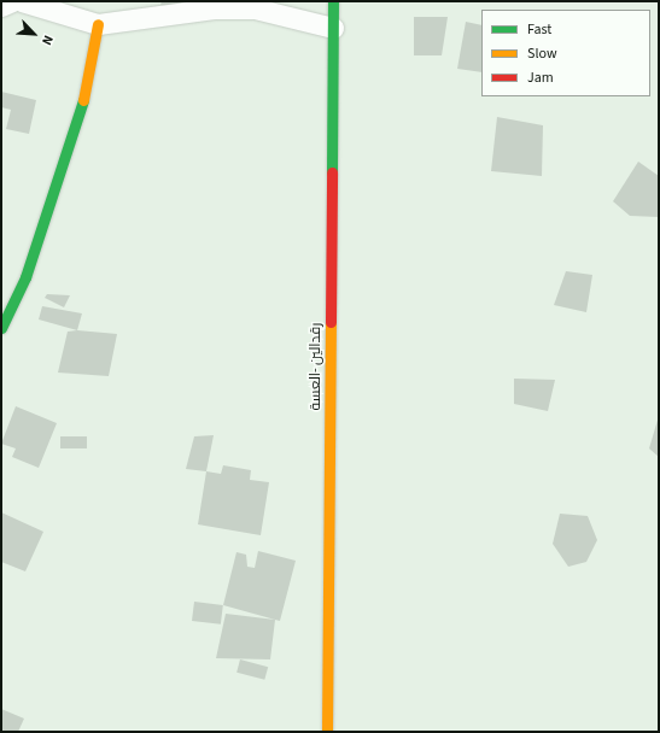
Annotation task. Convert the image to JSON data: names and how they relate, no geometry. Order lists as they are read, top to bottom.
{
  "streets": {
    "main road": ["رقدالين -العسة"]
  },
  "legend": ["Fast", "Slow", "Jam"],
  "north": "bottom right"
}
